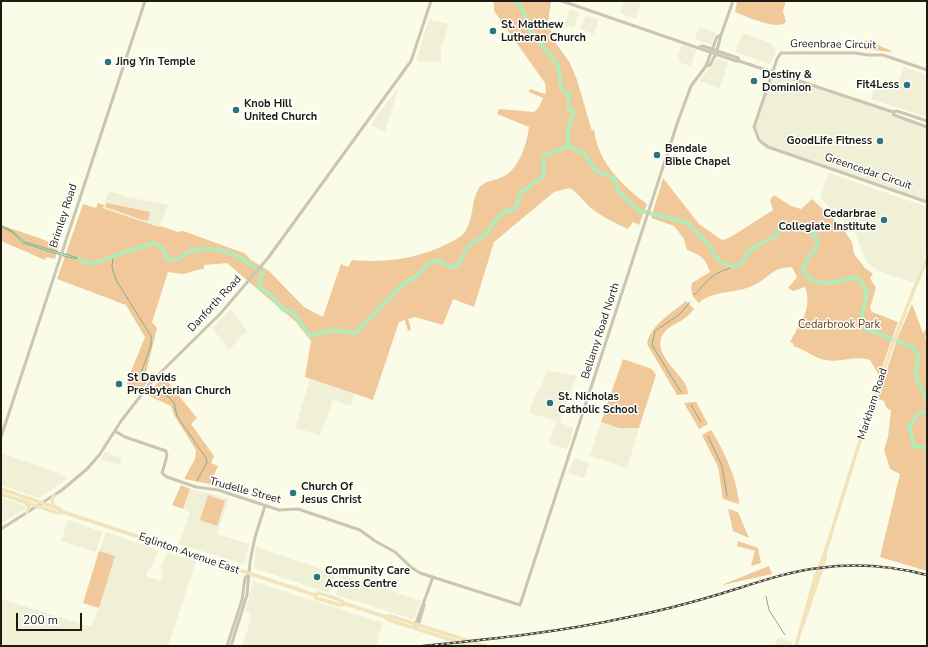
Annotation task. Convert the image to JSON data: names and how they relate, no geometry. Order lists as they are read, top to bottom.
{
  "streets": {
    "main road": ["Markham Road", "Eglinton Avenue East"],
    "street": [
      "Greenbrae Circuit",
      "Greencedar Circuit",
      "Brimley Road",
      "Danforth Road",
      "Bellamy Road North",
      "Trudelle Street"
    ]
  },
  "crossings": [
    ["Greenbrae Circuit", "Greencedar Circuit"],
    ["Danforth Road", "Trudelle Street"],
    ["Danforth Road", "Eglinton Avenue East"],
    ["Bellamy Road North", "Trudelle Street"]
  ],
  "parks": ["Cedarbrook Park"],
  "places": [
    "St. Matthew Lutheran Church",
    "Jing Yin Temple",
    "Destiny & Dominion",
    "Fit4Less",
    "Knob Hill United Church",
    "GoodLife Fitness",
    "Bendale Bible Chapel",
    "Cedarbrae Collegiate Institute",
    "St Davids Presbyterian Church",
    "St. Nicholas Catholic School",
    "Church Of Jesus Christ",
    "Community Care Access Centre"
  ],
  "scale_bar": "200 m"
}
